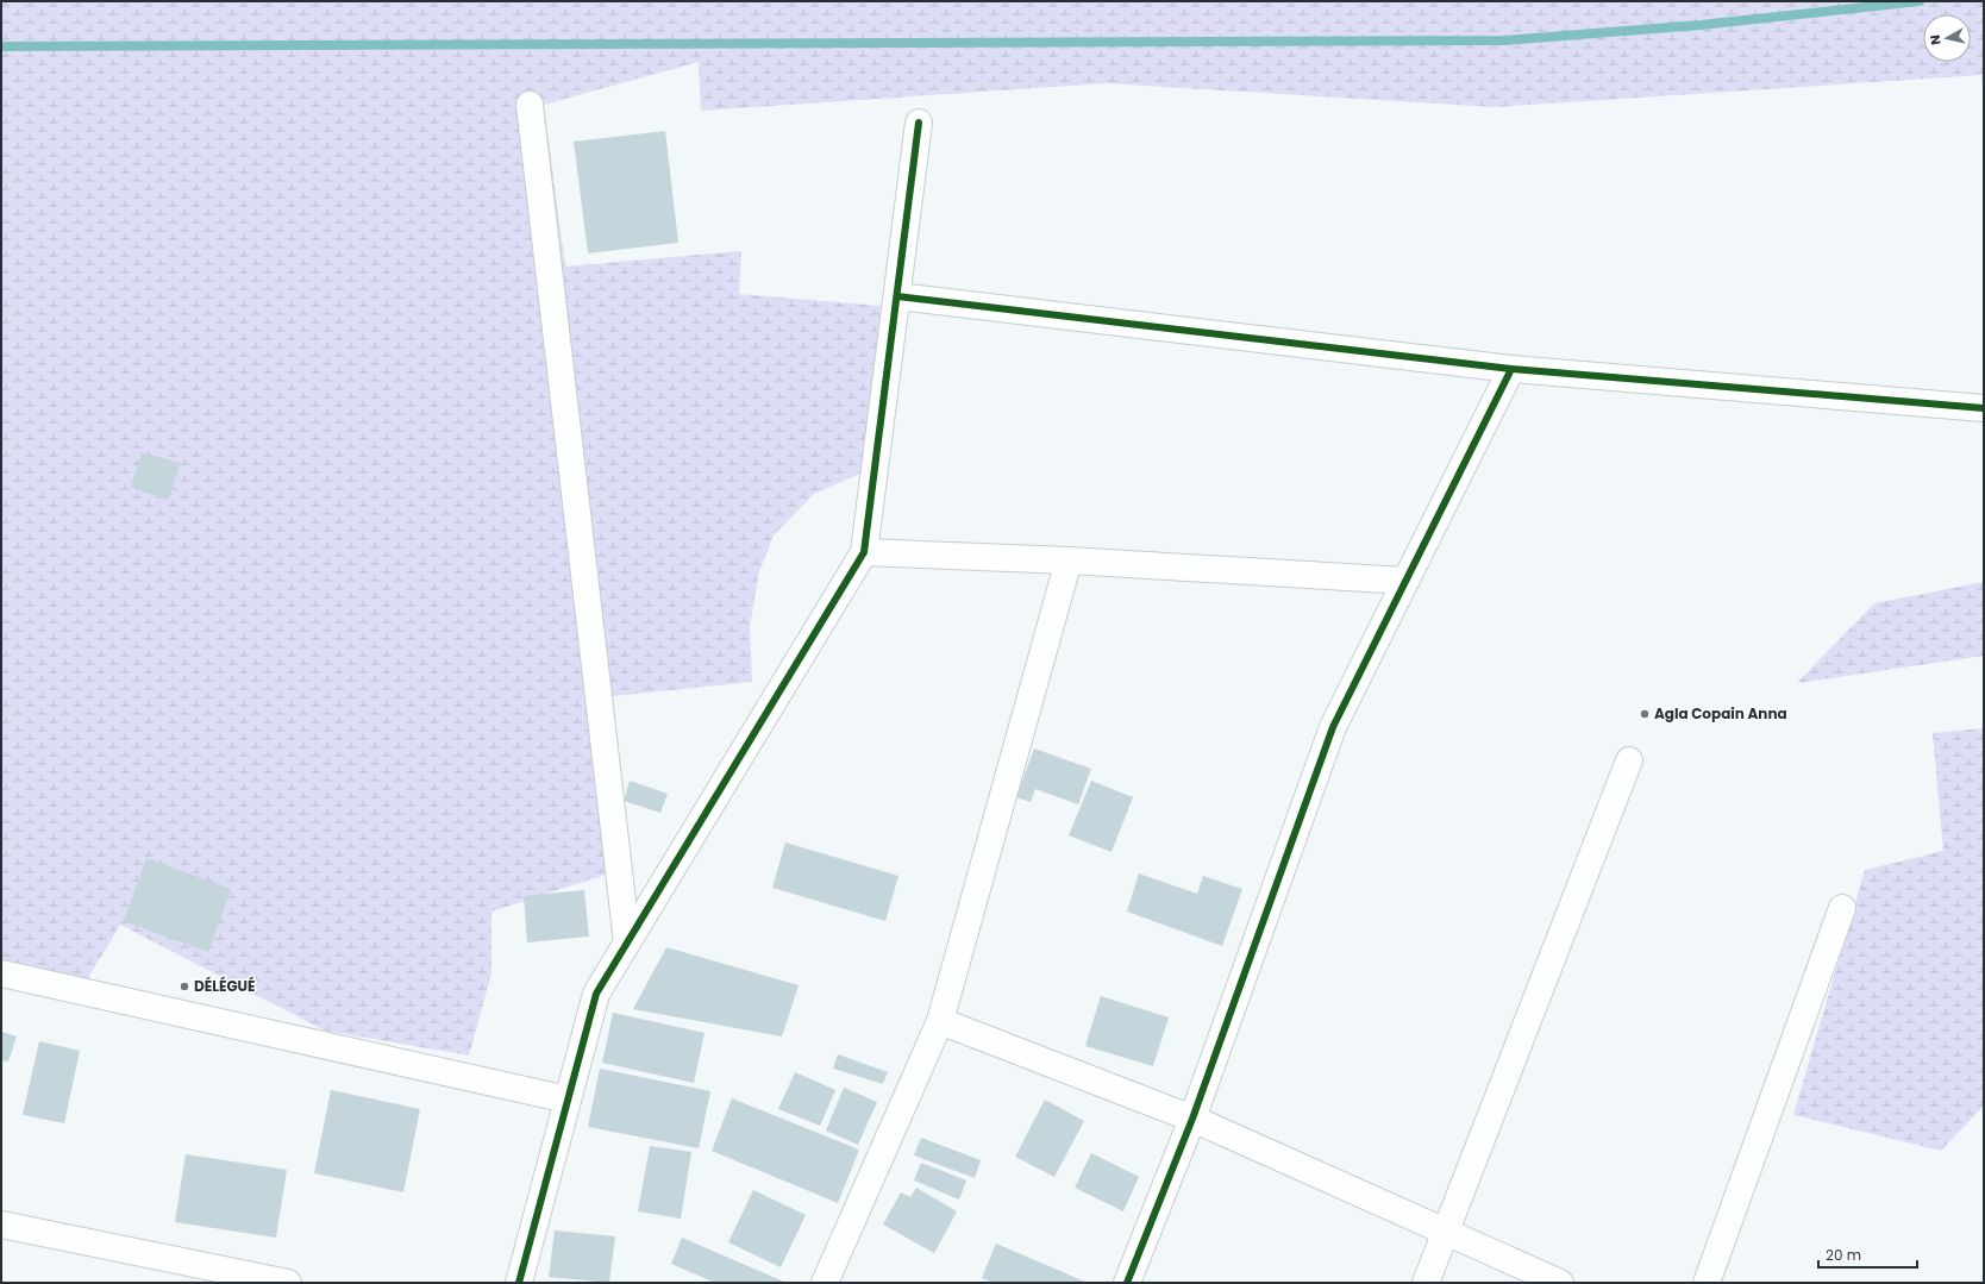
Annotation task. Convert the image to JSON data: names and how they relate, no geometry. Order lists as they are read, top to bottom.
{
  "places": ["Agla Copain Anna", "DÉLÉGUÉ"],
  "scale_bar": "20 m",
  "north": "left"
}
